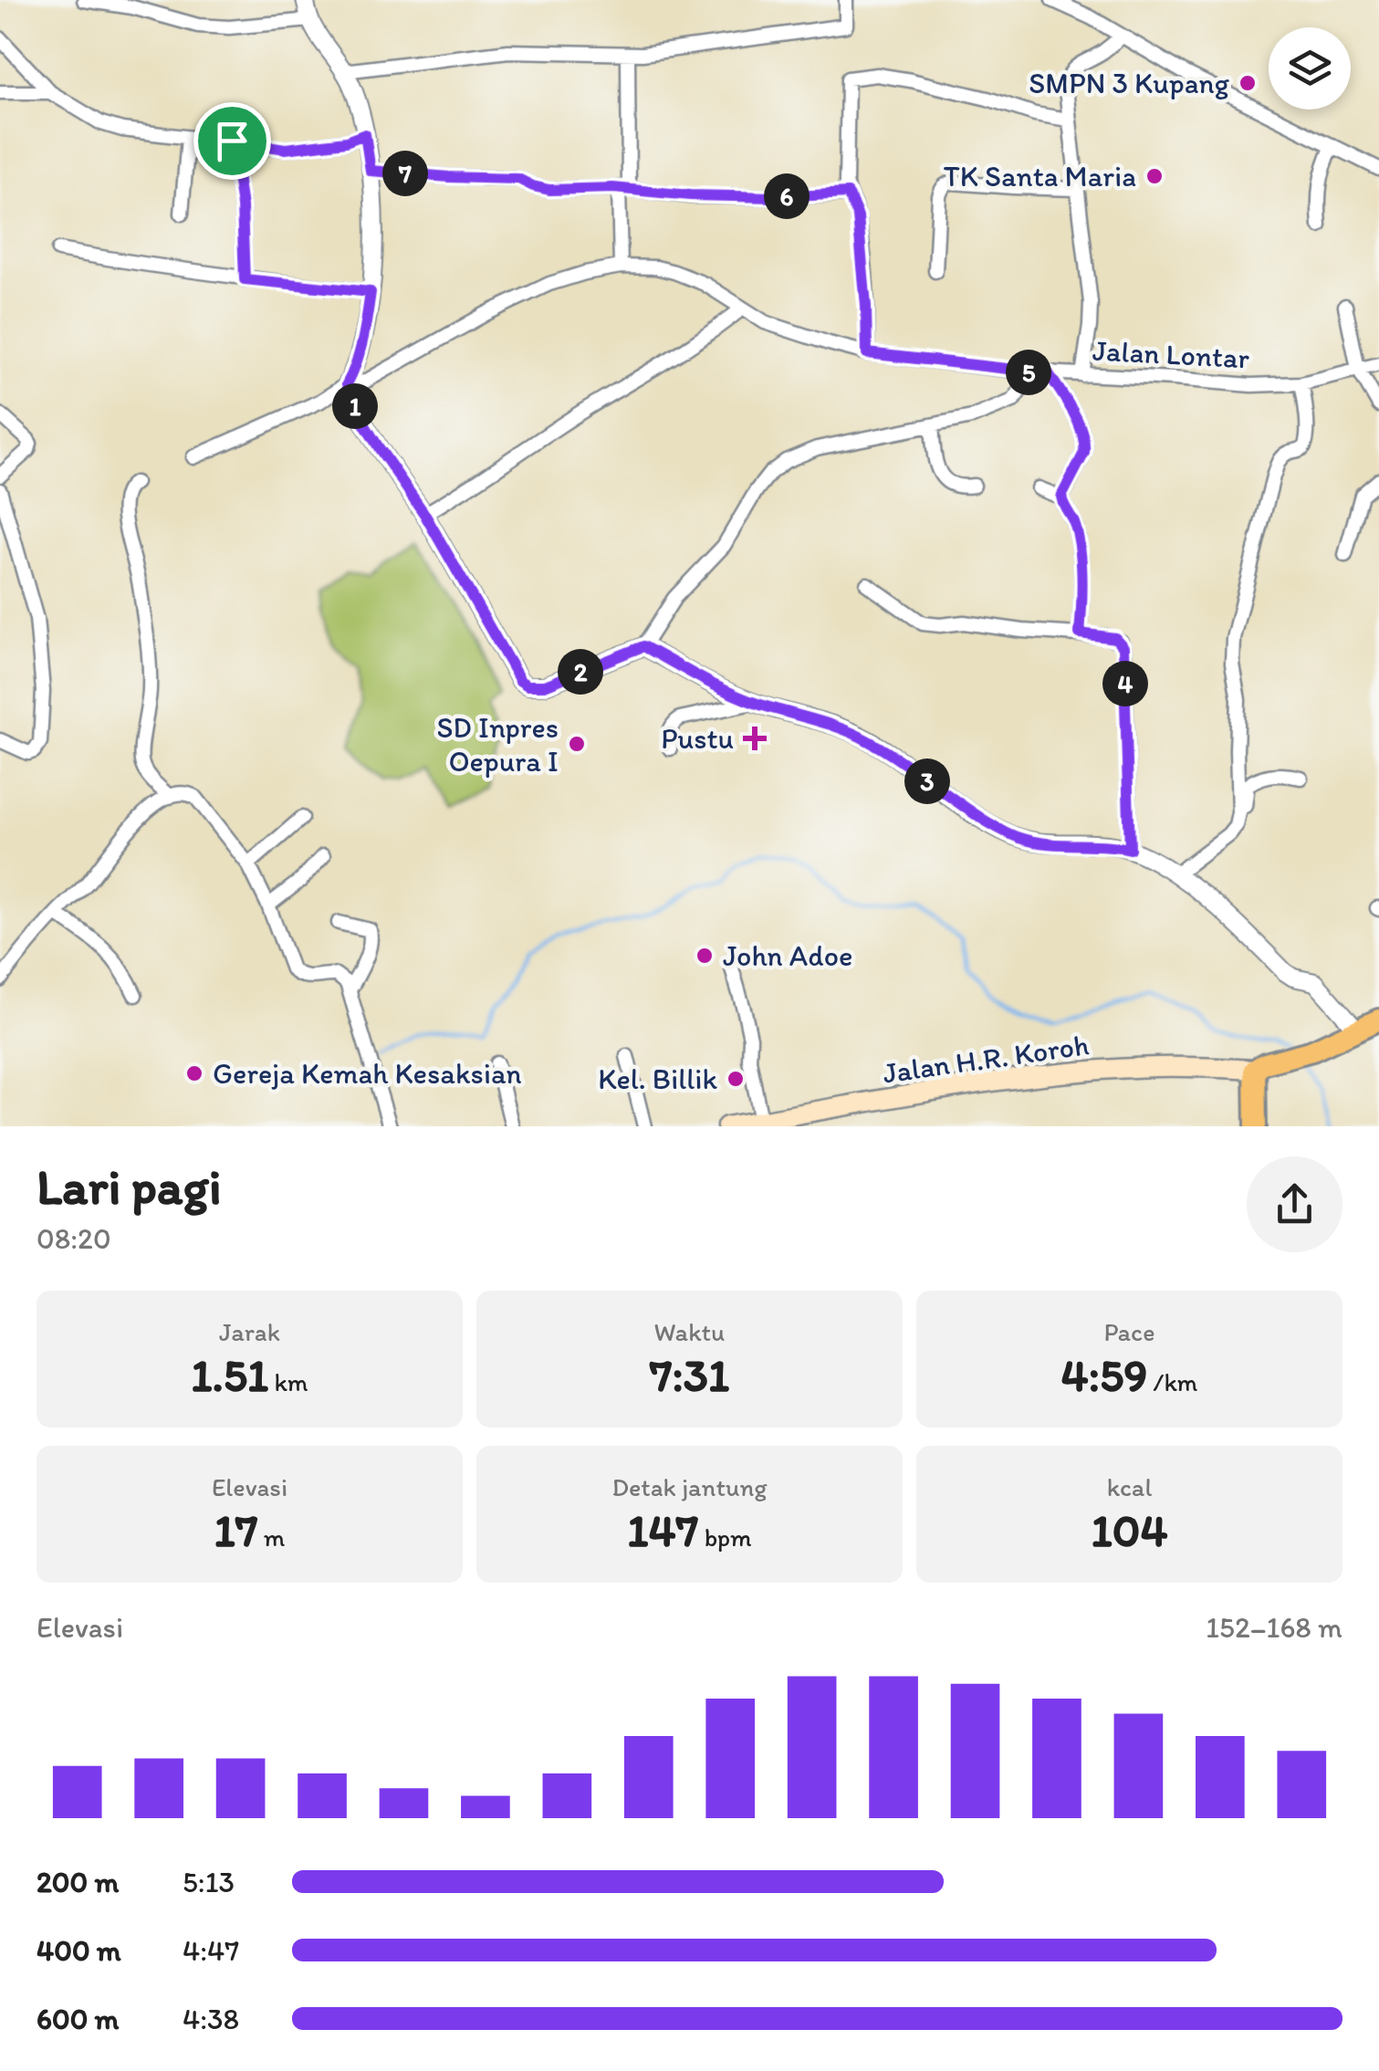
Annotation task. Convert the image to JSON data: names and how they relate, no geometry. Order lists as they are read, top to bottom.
{
  "streets": {
    "main road": ["Jalan H.R. Koroh"],
    "street": ["Jalan Lontar"]
  },
  "places": {
    "other": [
      "SMPN 3 Kupang",
      "TK Santa Maria",
      "SD Inpres Oepura I",
      "John Adoe",
      "Gereja Kemah Kesaksian",
      "Kel. Billik"
    ],
    "health": ["Pustu"]
  },
  "page": {
    "pins": [
      "7",
      "6",
      "5",
      "1",
      "2",
      "4",
      "3"
    ],
    "heading": ["Lari pagi", "08:20"],
    "stats": [
      ["Jarak", "1.51 km"],
      ["Waktu", "7:31"],
      ["Pace", "4:59 /km"],
      ["Elevasi", "17 m"],
      ["Detak jantung", "147 bpm"],
      ["kcal", "104"]
    ],
    "chart": ["Elevasi", "152–168 m"],
    "list": [
      {
        "name": "200 m",
        "note": "5:13"
      },
      {
        "name": "400 m",
        "note": "4:47"
      },
      {
        "name": "600 m",
        "note": "4:38"
      }
    ]
  }
}
